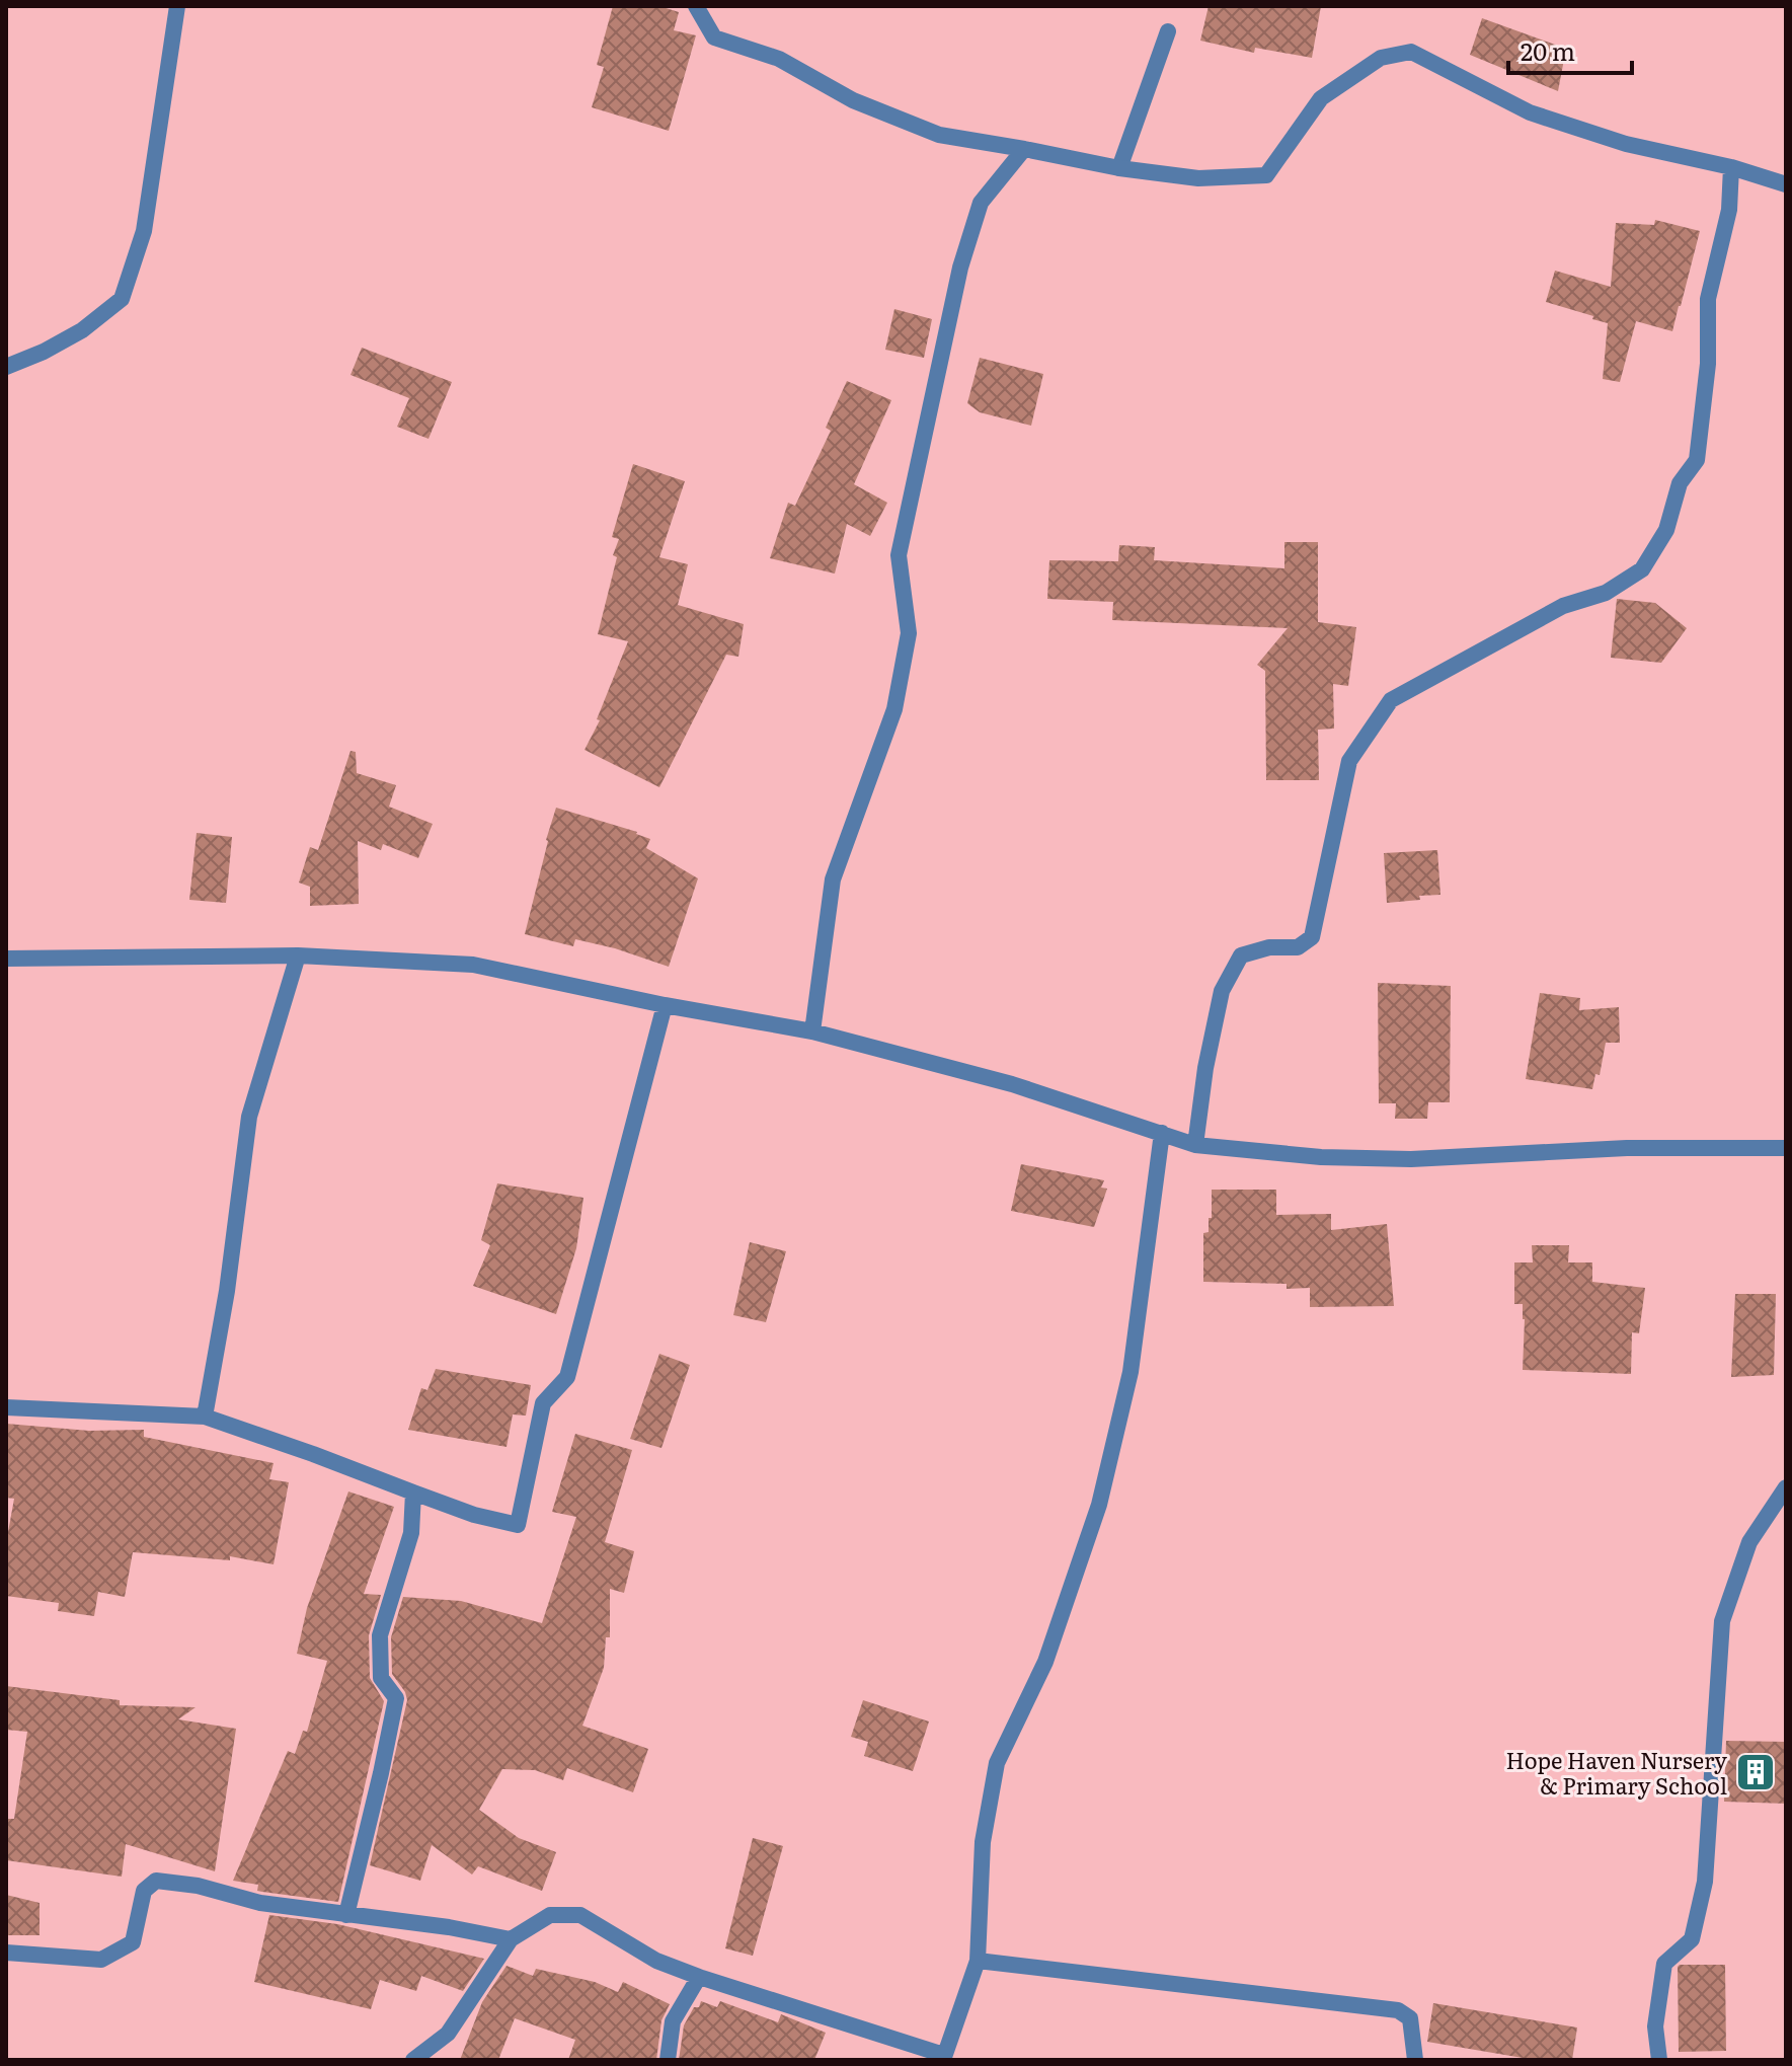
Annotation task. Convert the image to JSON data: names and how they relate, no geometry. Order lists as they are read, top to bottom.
{
  "places": {
    "building": ["Hope Haven Nursery & Primary School"]
  },
  "scale_bar": "20 m"
}
